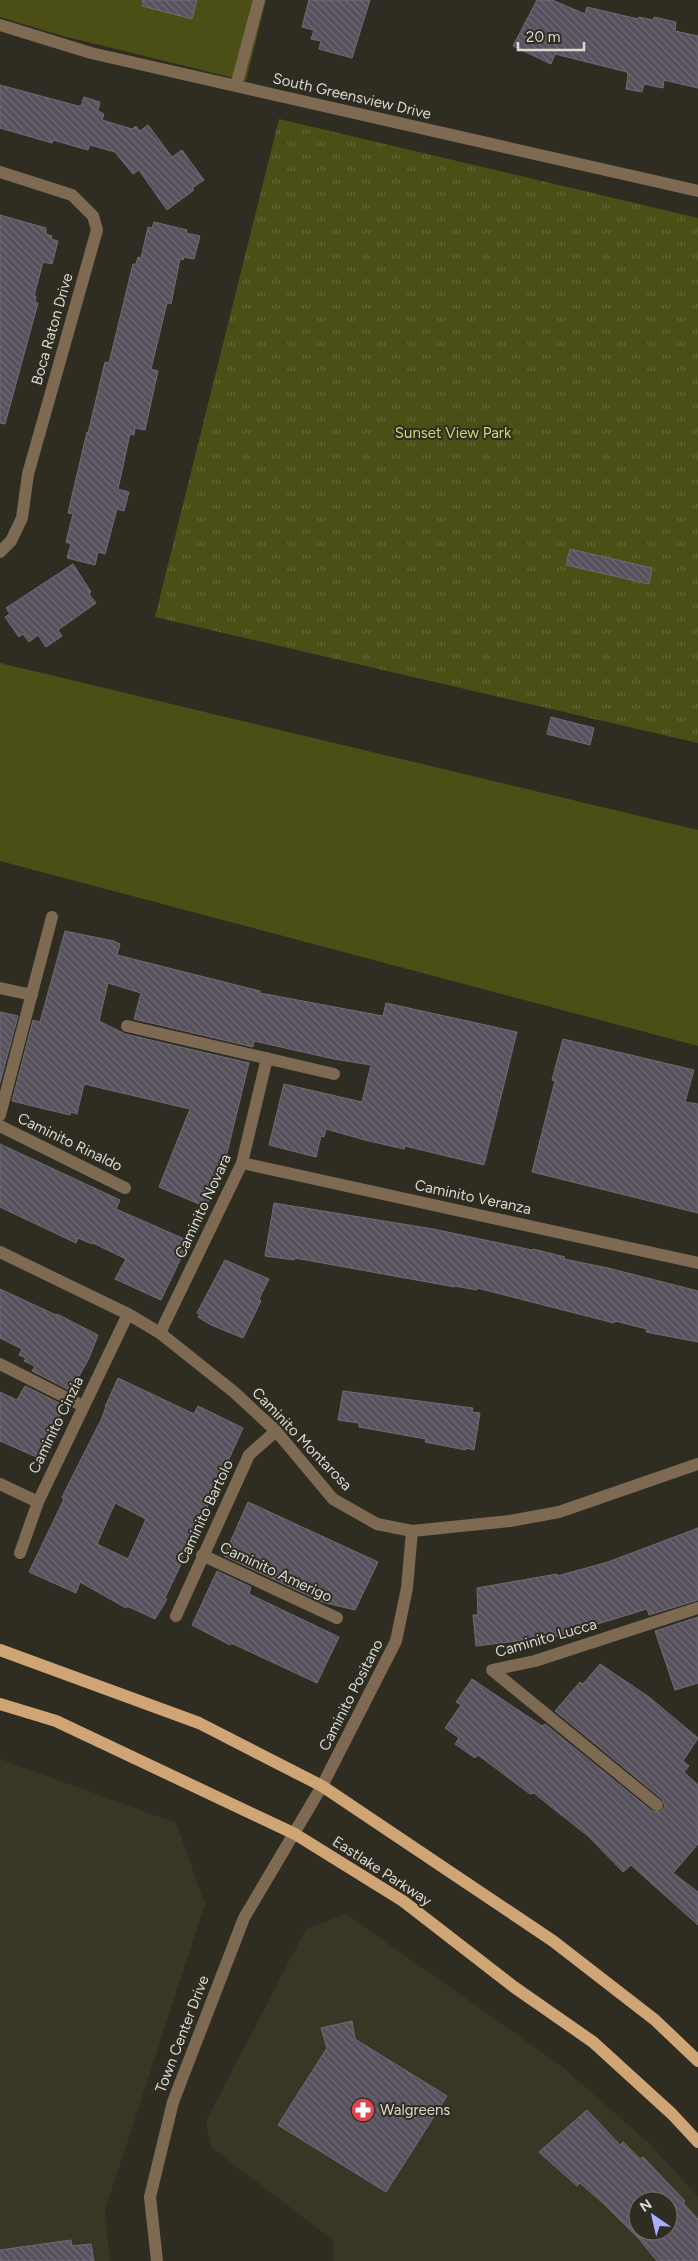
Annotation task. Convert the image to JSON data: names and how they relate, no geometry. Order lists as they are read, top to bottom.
{
  "streets": {
    "main road": ["Eastlake Parkway"],
    "street": [
      "South Greensview Drive",
      "Boca Raton Drive",
      "Caminito Rinaldo",
      "Caminito Veranza",
      "Caminito Novara",
      "Caminito Cinzia",
      "Caminito Montarosa",
      "Caminito Bartolo",
      "Caminito Amerigo",
      "Caminito Lucca",
      "Caminito Positano",
      "Town Center Drive"
    ]
  },
  "crossings": [
    ["Caminito Veranza", "Caminito Novara"],
    ["Caminito Novara", "Caminito Montarosa"],
    ["Caminito Cinzia", "Caminito Montarosa"],
    ["Caminito Montarosa", "Caminito Bartolo"],
    ["Caminito Montarosa", "Caminito Positano"],
    ["Caminito Bartolo", "Caminito Amerigo"],
    ["Caminito Positano", "Eastlake Parkway"],
    ["Caminito Positano", "Town Center Drive"],
    ["Eastlake Parkway", "Town Center Drive"]
  ],
  "parks": ["Sunset View Park"],
  "places": {
    "pharmacy": ["Walgreens"]
  },
  "scale_bar": "20 m",
  "north": "top left"
}
